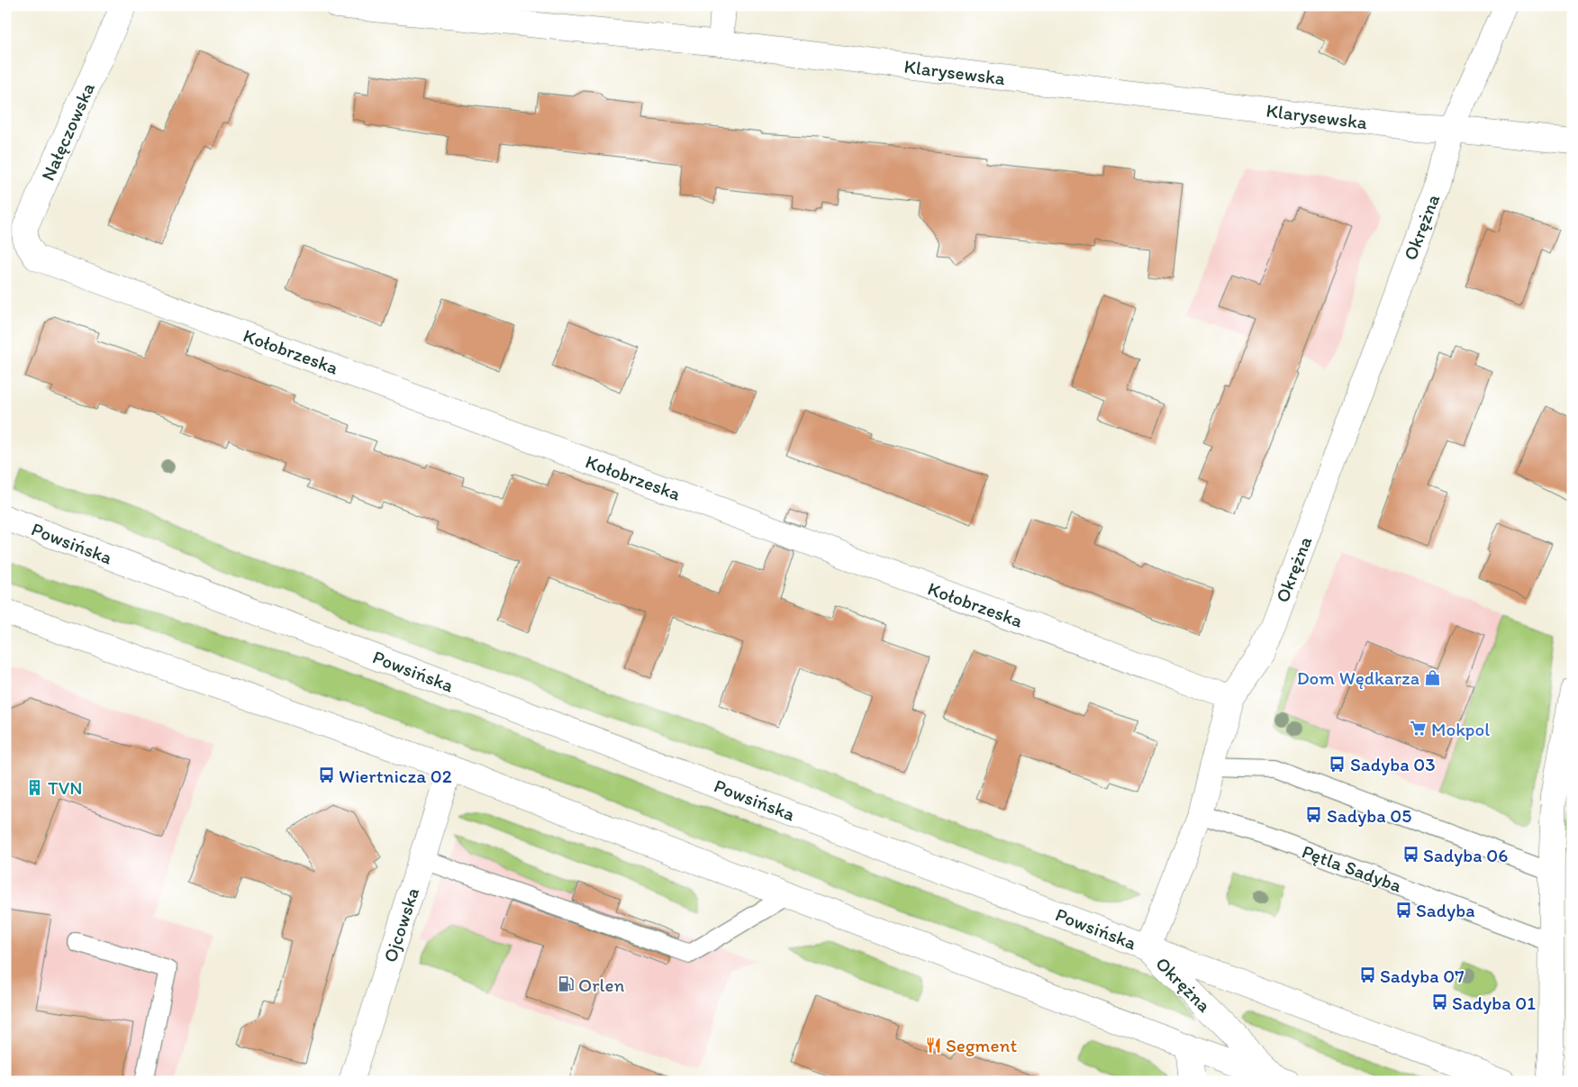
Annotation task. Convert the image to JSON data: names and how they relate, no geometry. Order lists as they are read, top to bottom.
{
  "streets": {
    "street": [
      "Klarysewska",
      "Nałęczowska",
      "Okrężna",
      "Kołobrzeska",
      "Powsińska",
      "Ojcowska"
    ],
    "lane": ["Pętla Sadyba"]
  },
  "crossings": [
    ["Klarysewska", "Okrężna"],
    ["Nałęczowska", "Kołobrzeska"],
    ["Okrężna", "Kołobrzeska"],
    ["Okrężna", "Powsińska"],
    ["Okrężna", "Pętla Sadyba"]
  ],
  "places": {
    "shop": ["Dom Wędkarza"],
    "supermarket": ["Mokpol"],
    "bus stop": [
      "Sadyba 03",
      "Wiertnicza 02",
      "Sadyba 05",
      "Sadyba 06",
      "Sadyba",
      "Sadyba 07",
      "Sadyba 01"
    ],
    "building": ["TVN"],
    "fuel station": ["Orlen"],
    "restaurant": ["Segment"]
  }
}
